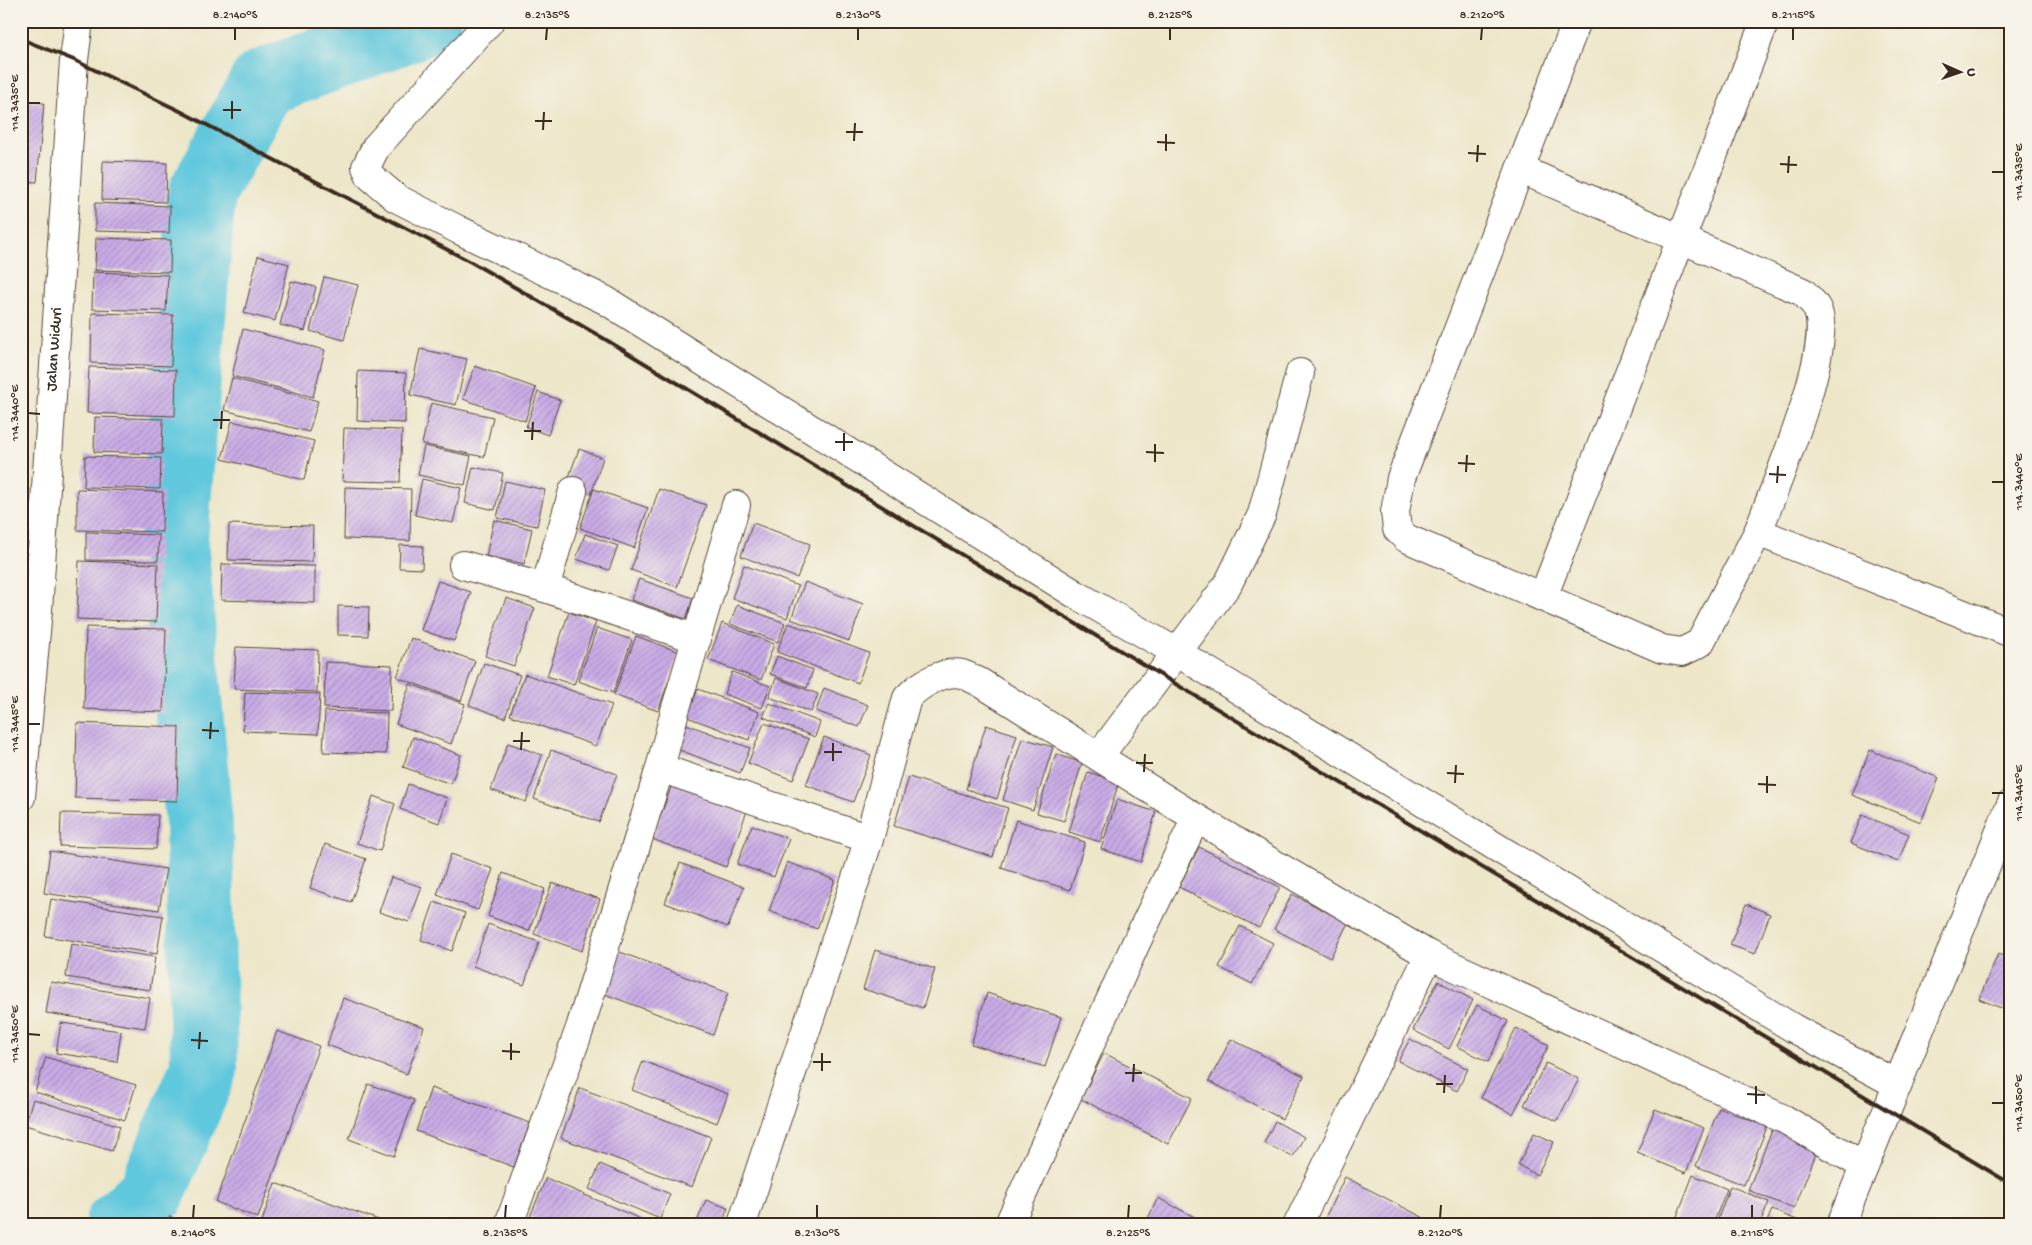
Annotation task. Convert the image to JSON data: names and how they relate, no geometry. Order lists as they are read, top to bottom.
{
  "streets": {
    "street": ["Jalan Widuri"]
  },
  "north": "right",
  "coordinates": [
    "8.2140°S",
    "8.2135°S",
    "8.2130°S",
    "8.2125°S",
    "8.2120°S",
    "8.2115°S",
    "114.3435°E",
    "114.3440°E",
    "114.3445°E",
    "114.3450°E"
  ]
}
